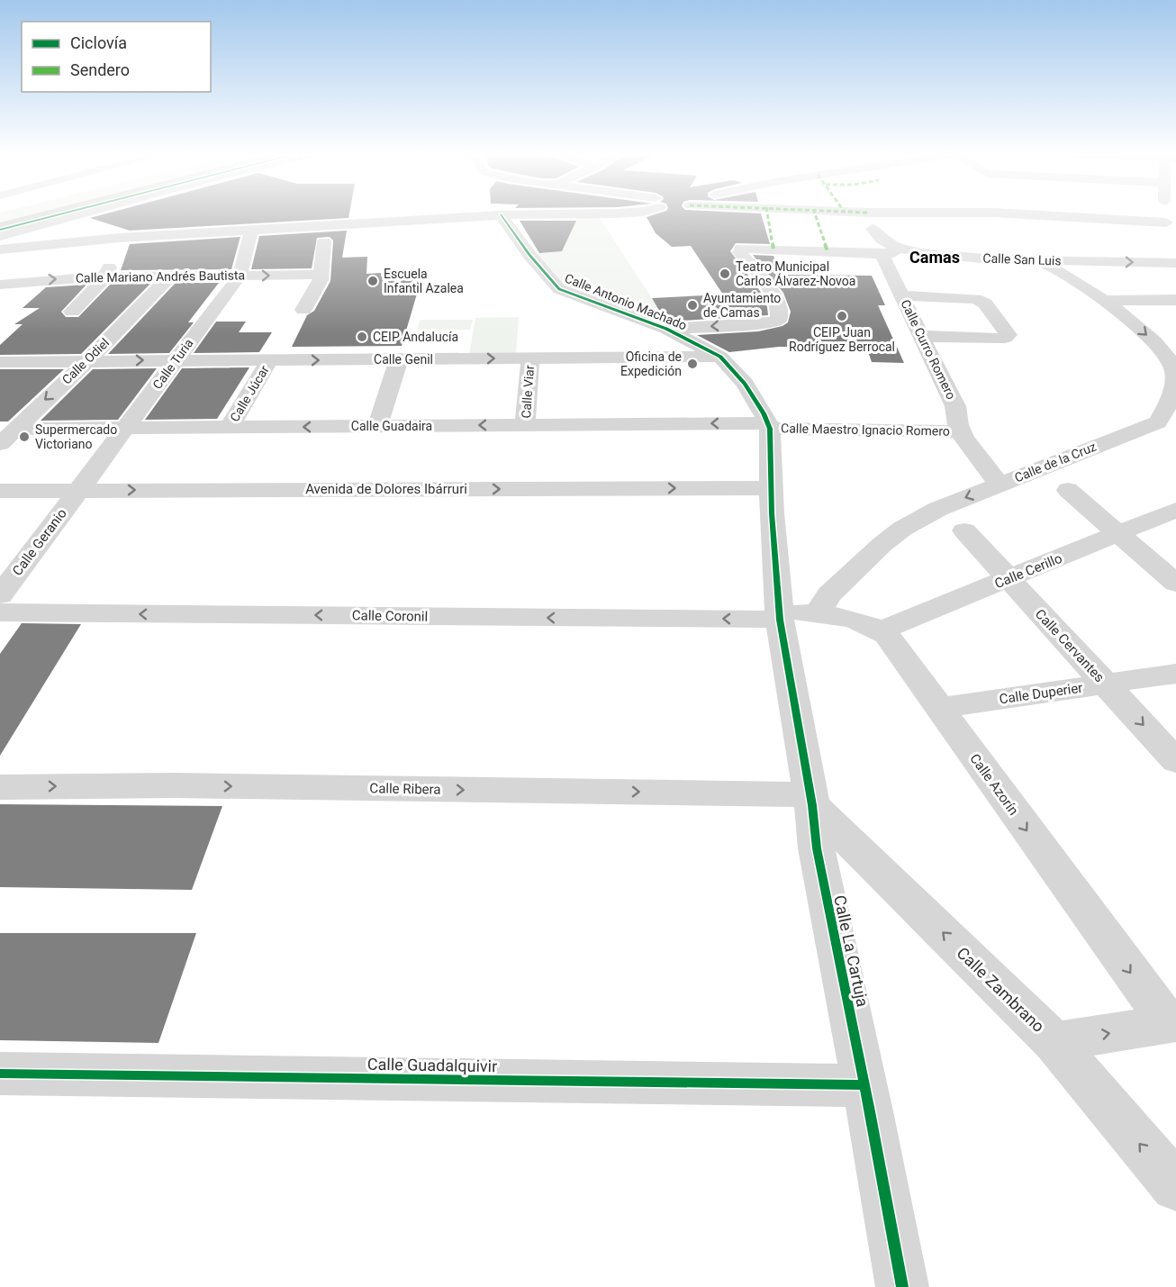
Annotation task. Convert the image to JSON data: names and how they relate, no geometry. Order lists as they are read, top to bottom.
{
  "streets": {
    "street": [
      "Calle San Luis",
      "Calle Mariano Andrés Bautista",
      "Calle Antonio Machado",
      "Calle Curro Romero",
      "Calle Genil",
      "Calle Odiel",
      "Calle Turia",
      "Calle Viar",
      "Calle Júcar",
      "Calle Guadaira",
      "Calle Maestro Ignacio Romero",
      "Calle de la Cruz",
      "Avenida de Dolores Ibárruri",
      "Calle Geranio",
      "Calle Cerillo",
      "Calle Coronil",
      "Calle Cervantes",
      "Calle Duperier",
      "Calle Azorín",
      "Calle Ribera",
      "Calle La Cartuja",
      "Calle Zambrano",
      "Calle Guadalquivir"
    ]
  },
  "crossings": [
    ["Calle San Luis", "Calle Curro Romero"],
    ["Calle Mariano Andrés Bautista", "Calle Odiel"],
    ["Calle Mariano Andrés Bautista", "Calle Turia"],
    ["Calle Antonio Machado", "Calle Genil"],
    ["Calle Antonio Machado", "Calle Guadaira"],
    ["Calle Antonio Machado", "Calle Maestro Ignacio Romero"],
    ["Calle Antonio Machado", "Avenida de Dolores Ibárruri"],
    ["Calle Antonio Machado", "Calle Coronil"],
    ["Calle Antonio Machado", "Calle La Cartuja"],
    ["Calle Curro Romero", "Calle Maestro Ignacio Romero"],
    ["Calle Curro Romero", "Calle de la Cruz"],
    ["Calle Genil", "Calle Odiel"],
    ["Calle Genil", "Calle Turia"],
    ["Calle Genil", "Calle Viar"],
    ["Calle Genil", "Calle Júcar"],
    ["Calle Odiel", "Calle Guadaira"],
    ["Calle Turia", "Calle Guadaira"],
    ["Calle Turia", "Avenida de Dolores Ibárruri"],
    ["Calle Turia", "Calle Geranio"],
    ["Calle Viar", "Calle Guadaira"],
    ["Calle Júcar", "Calle Guadaira"],
    ["Calle Guadaira", "Calle Maestro Ignacio Romero"],
    ["Avenida de Dolores Ibárruri", "Calle Geranio"],
    ["Calle Cerillo", "Calle Cervantes"],
    ["Calle Cerillo", "Calle Azorín"],
    ["Calle Coronil", "Calle La Cartuja"],
    ["Calle Cervantes", "Calle Duperier"],
    ["Calle Duperier", "Calle Azorín"],
    ["Calle Ribera", "Calle La Cartuja"],
    ["Calle Ribera", "Calle Zambrano"],
    ["Calle La Cartuja", "Calle Zambrano"],
    ["Calle La Cartuja", "Calle Guadalquivir"]
  ],
  "one_way": [
    "Calle Odiel",
    "Calle de la Cruz",
    "Calle Coronil",
    "Calle Azorín",
    "Calle Ribera",
    "Calle Zambrano"
  ],
  "districts": ["Camas"],
  "places": [
    "Teatro Municipal Carlos Álvarez-Novoa",
    "Escuela Infantil Azalea",
    "Ayuntamiento de Camas",
    "CEIP Juan Rodríguez Berrocal",
    "CEIP Andalucía",
    "Oficina de Expedición",
    "Supermercado Victoriano"
  ],
  "legend": ["Ciclovía", "Sendero"]
}
